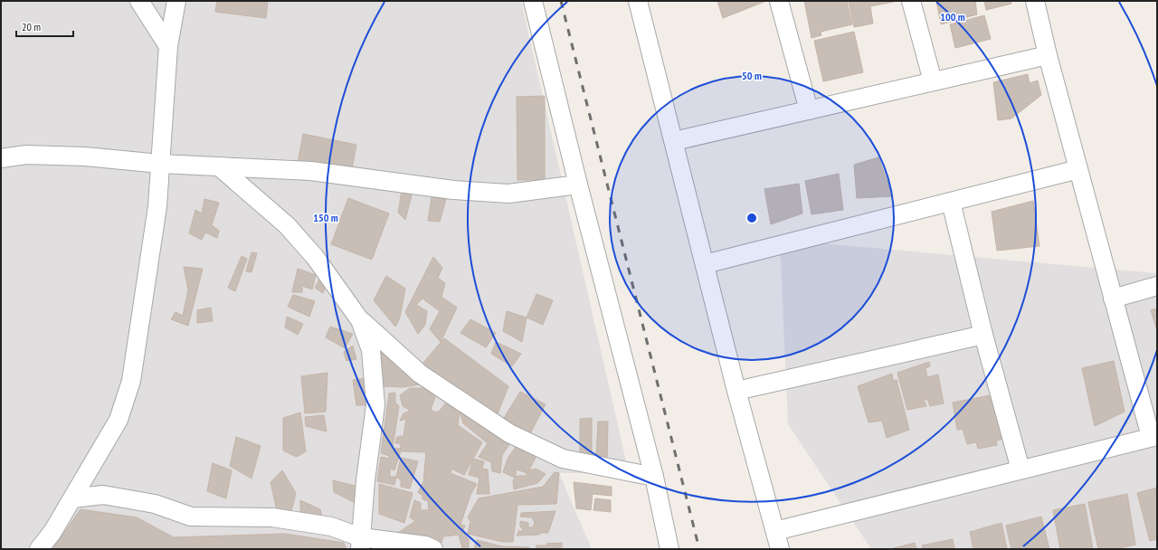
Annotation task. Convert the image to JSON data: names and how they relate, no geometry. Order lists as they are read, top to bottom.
{
  "scale_bar": "20 m",
  "rings": ["100 m", "50 m", "150 m"]
}
